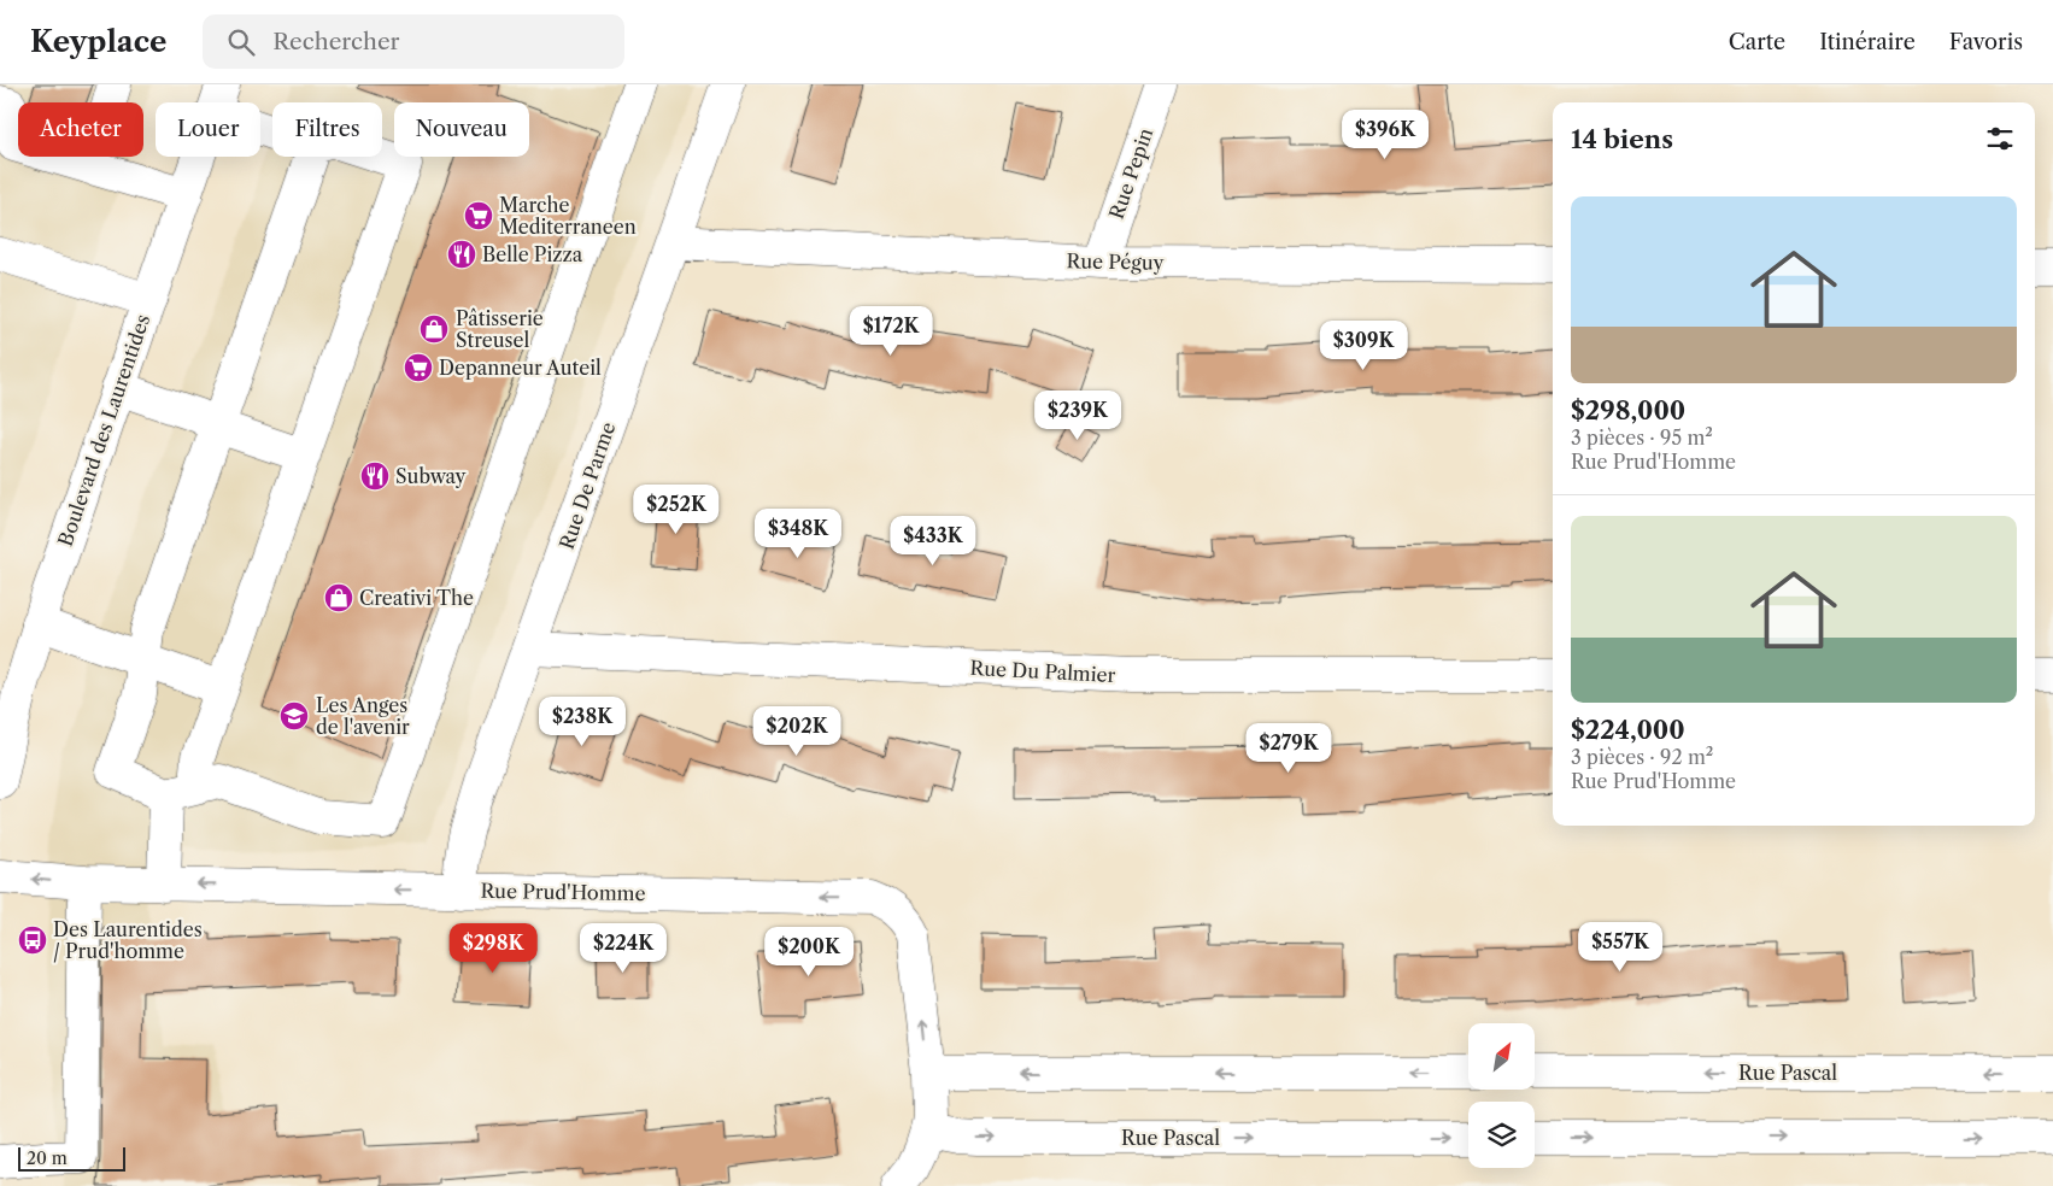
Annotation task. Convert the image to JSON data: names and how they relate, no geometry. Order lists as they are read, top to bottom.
{
  "streets": {
    "street": [
      "Rue Pepin",
      "Rue Péguy",
      "Boulevard des Laurentides",
      "Rue De Parme",
      "Rue Du Palmier",
      "Rue Prud'Homme",
      "Rue Pascal"
    ]
  },
  "crossings": [
    ["Rue Pepin", "Rue Péguy"],
    ["Rue Péguy", "Rue De Parme"],
    ["Rue De Parme", "Rue Du Palmier"],
    ["Rue De Parme", "Rue Prud'Homme"],
    ["Rue Prud'Homme", "Rue Pascal"]
  ],
  "one_way": ["Rue Prud'Homme"],
  "places": {
    "supermarket": ["Marche Mediterraneen", "Depanneur Auteil"],
    "restaurant": ["Belle Pizza", "Subway"],
    "shop": ["Pâtisserie Streusel", "Creativi The"],
    "school or university": ["Les Anges de l'avenir"],
    "bus stop": ["Des Laurentides / Prud'homme"]
  },
  "scale_bar": "20 m",
  "north": "top right",
  "page": {
    "header": "Keyplace",
    "search": "Rechercher",
    "nav": ["Carte", "Itinéraire", "Favoris"],
    "chip": [
      "Acheter",
      "Louer",
      "Filtres",
      "Nouveau"
    ],
    "heading": "14 biens",
    "price": [
      "$396K",
      "$172K",
      "$309K",
      "$239K",
      "$252K",
      "$348K",
      "$433K",
      "$238K",
      "$202K",
      "$279K",
      "$557K",
      "$298K",
      "$224K",
      "$200K"
    ],
    "list": [
      {
        "name": "$298,000",
        "note": "3 pièces · 95 m² · Rue Prud'Homme"
      },
      {
        "name": "$224,000",
        "note": "3 pièces · 92 m² · Rue Prud'Homme"
      }
    ],
    "scale": "20 m"
  }
}
